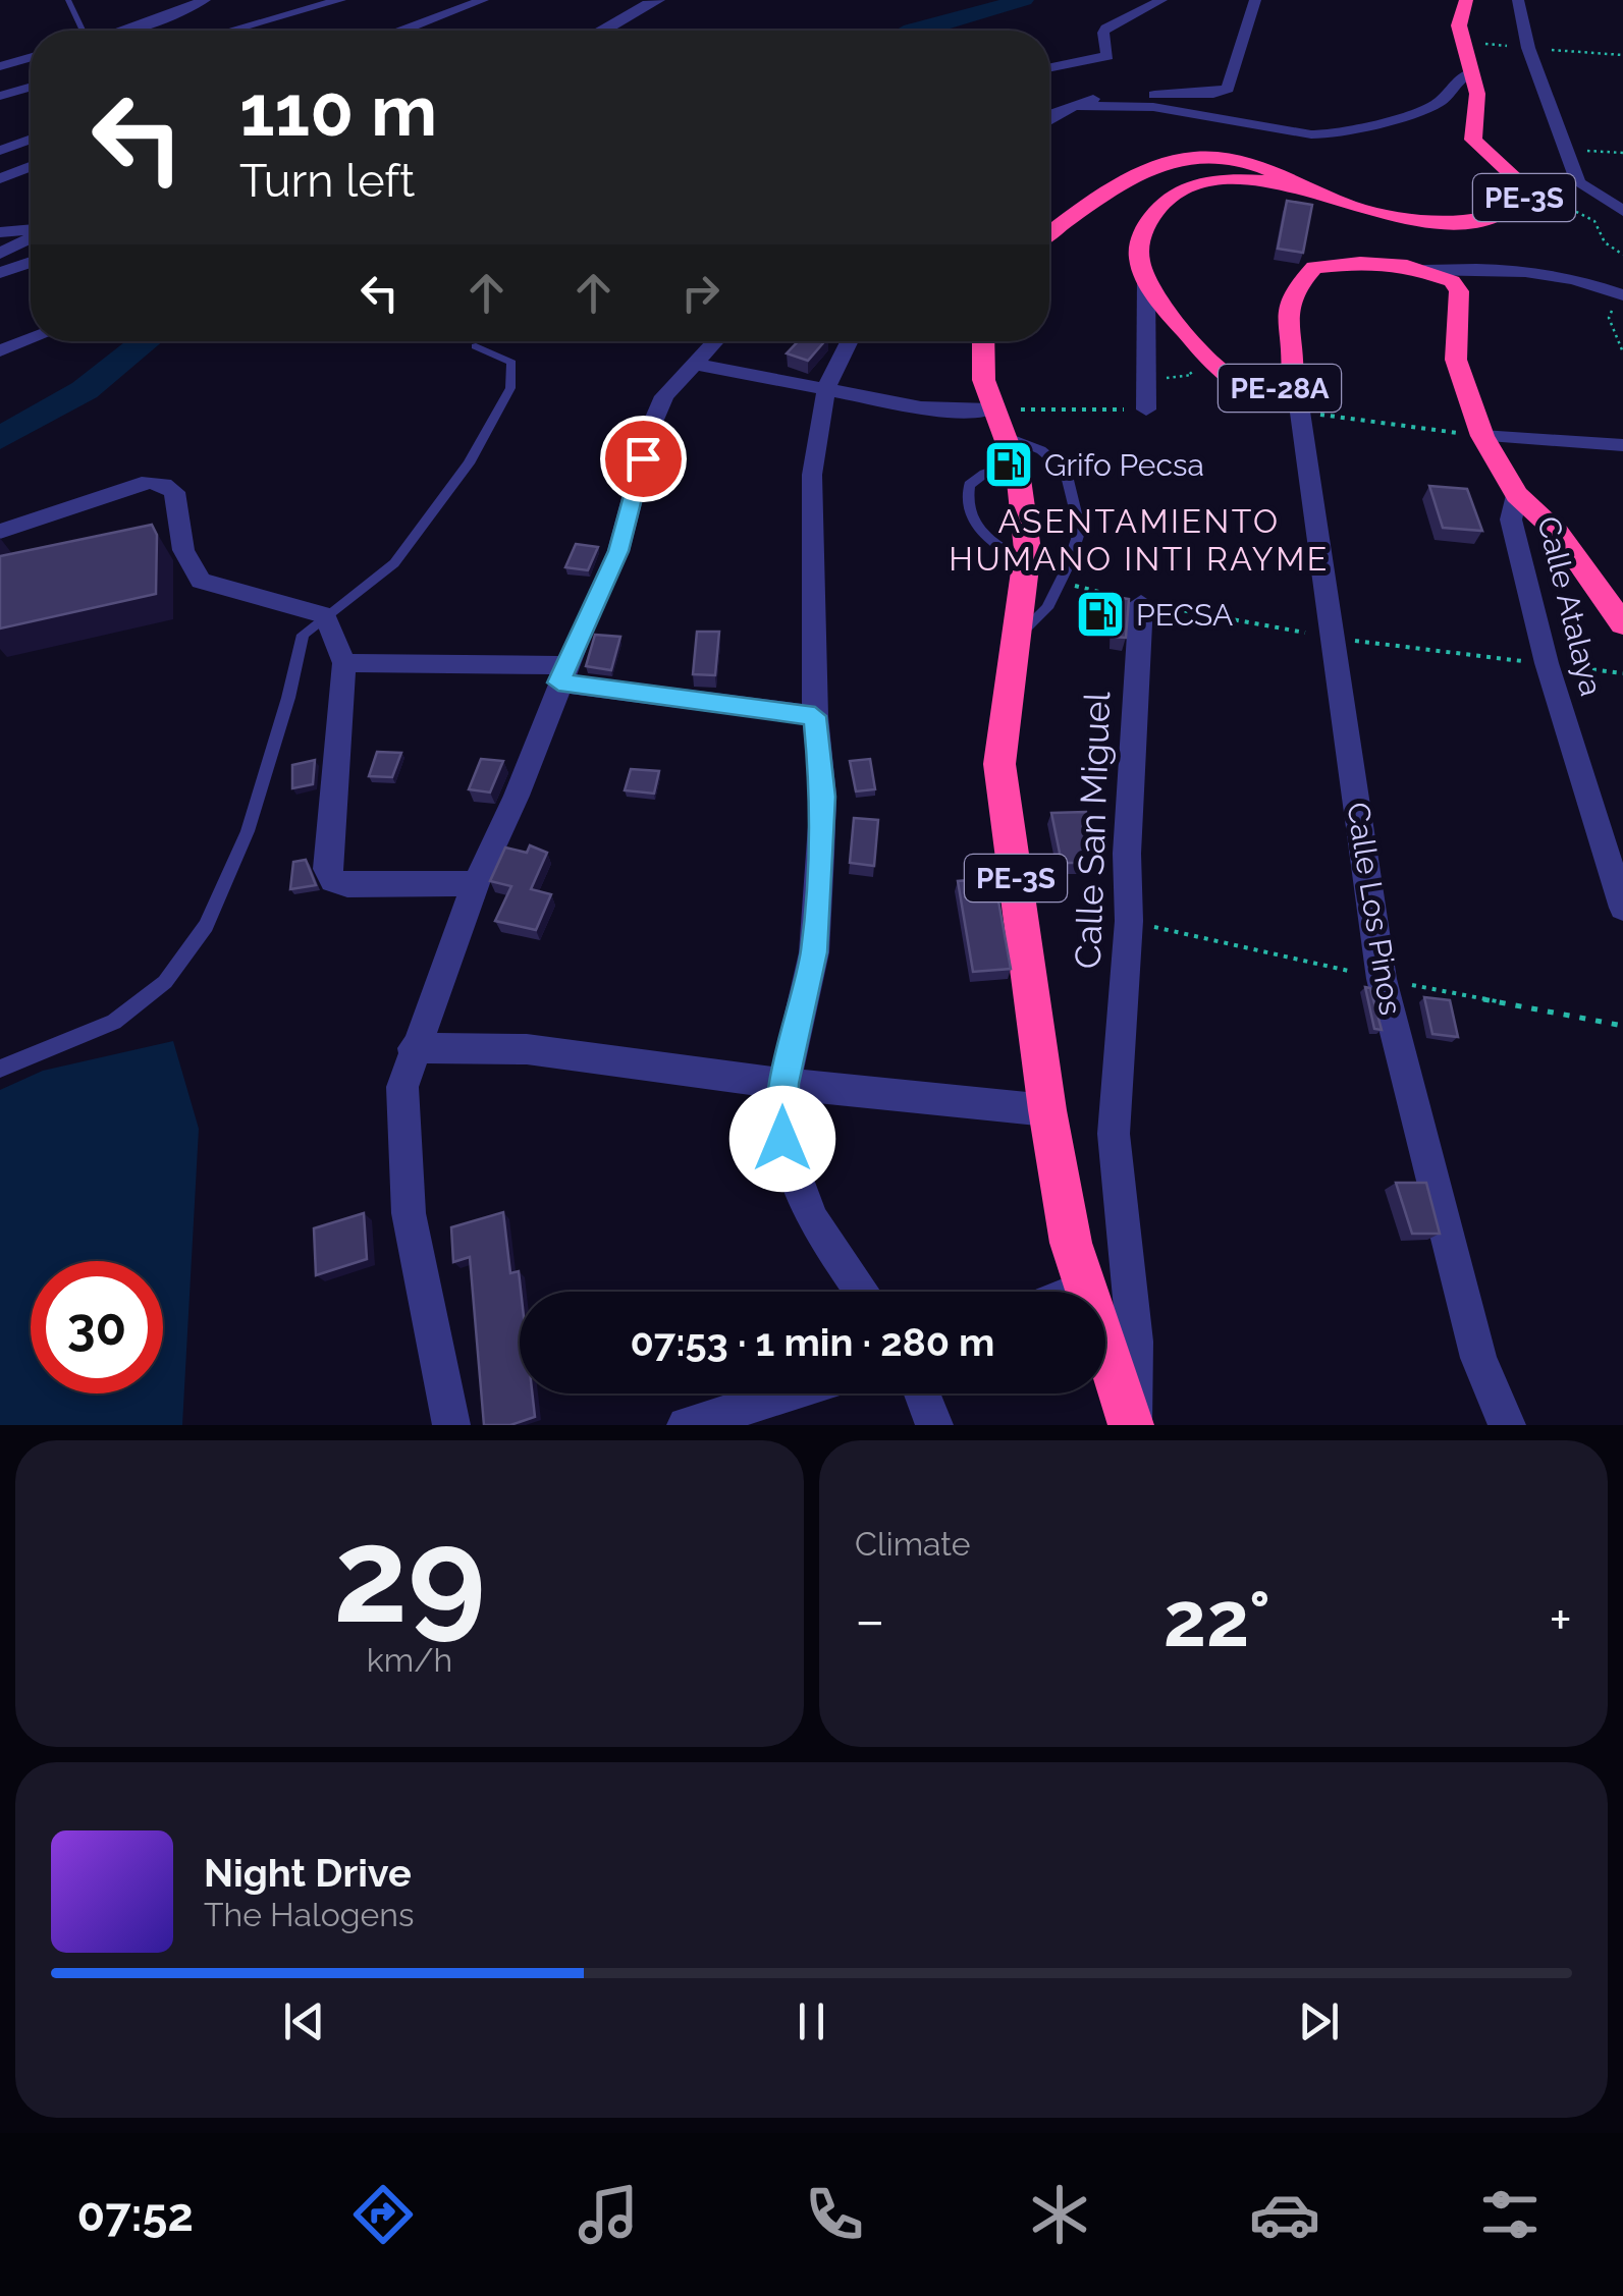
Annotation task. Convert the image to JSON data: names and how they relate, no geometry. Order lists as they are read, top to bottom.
{
  "streets": {
    "highway": ["PE-3S", "PE-28A"],
    "street": ["Calle Atalaya", "Calle San Miguel", "Calle Los Pinos"]
  },
  "crossings": [
    ["PE-3S", "Calle San Miguel"]
  ],
  "districts": ["ASENTAMIENTO HUMANO INTI RAYME"],
  "places": {
    "fuel station": ["Grifo Pecsa", "PECSA"]
  },
  "page": {
    "turn": ["110 m", "Turn left"],
    "limit": "30",
    "trip": "07:53 · 1 min · 280 m",
    "tile": [
      ["29", "km/h"],
      "Climate"
    ],
    "heat": ["−", "22°", "+"],
    "song": ["Night Drive", "The Halogens"],
    "tabs": "07:52"
  }
}
